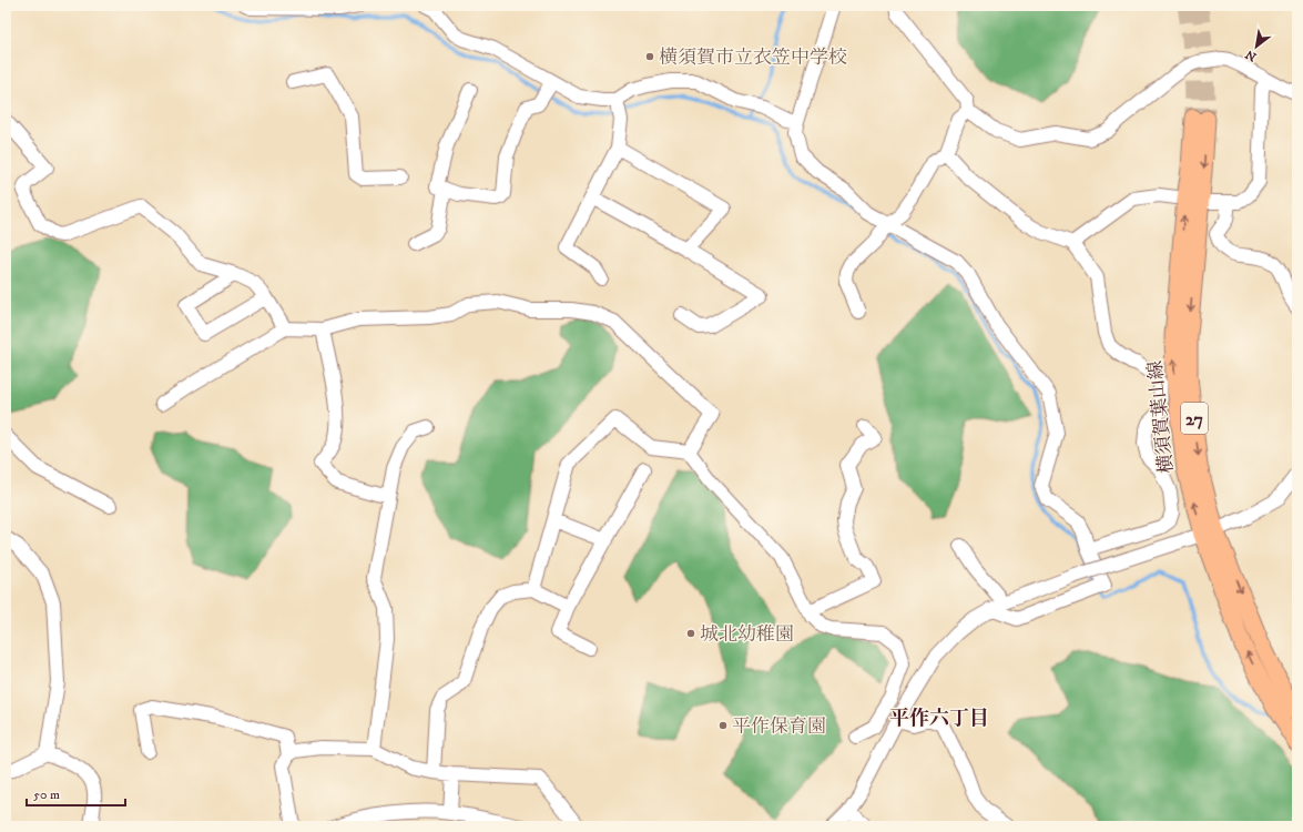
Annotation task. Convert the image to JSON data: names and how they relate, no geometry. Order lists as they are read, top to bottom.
{
  "streets": {
    "main road": ["横須賀葉山線", "27"]
  },
  "districts": ["平作六丁目"],
  "places": ["横須賀市立衣笠中学校", "城北幼稚園", "平作保育園"],
  "scale_bar": "50 m",
  "north": "bottom left"
}
